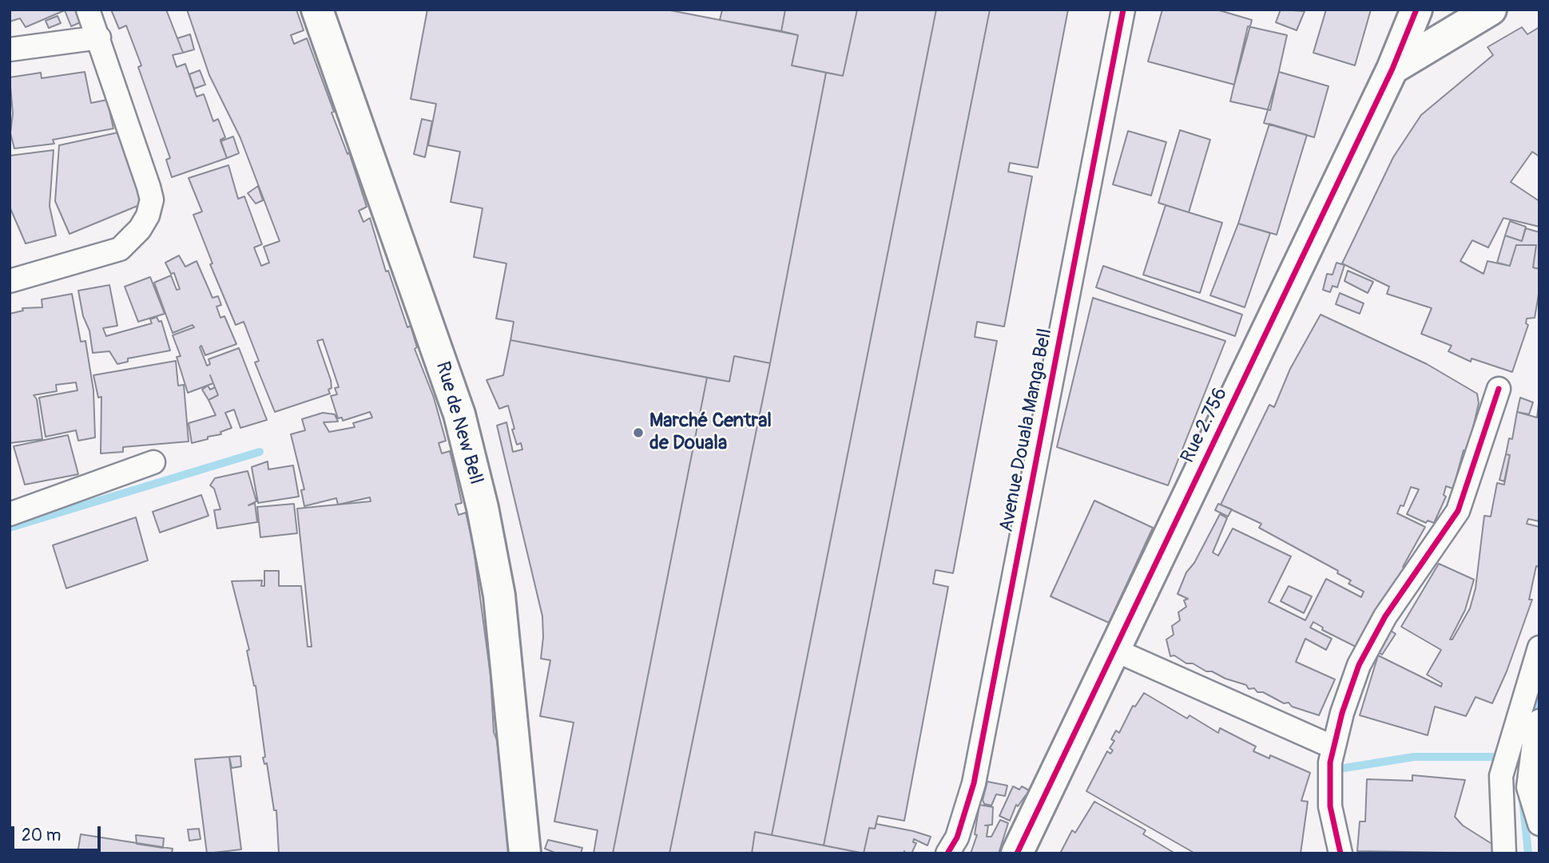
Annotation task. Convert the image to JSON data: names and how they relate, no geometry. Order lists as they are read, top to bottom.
{
  "streets": {
    "street": ["Rue de New Bell", "Rue 2.756", "Avenue Douala Manga Bell"]
  },
  "places": ["Marché Central de Douala"],
  "scale_bar": "20 m"
}
